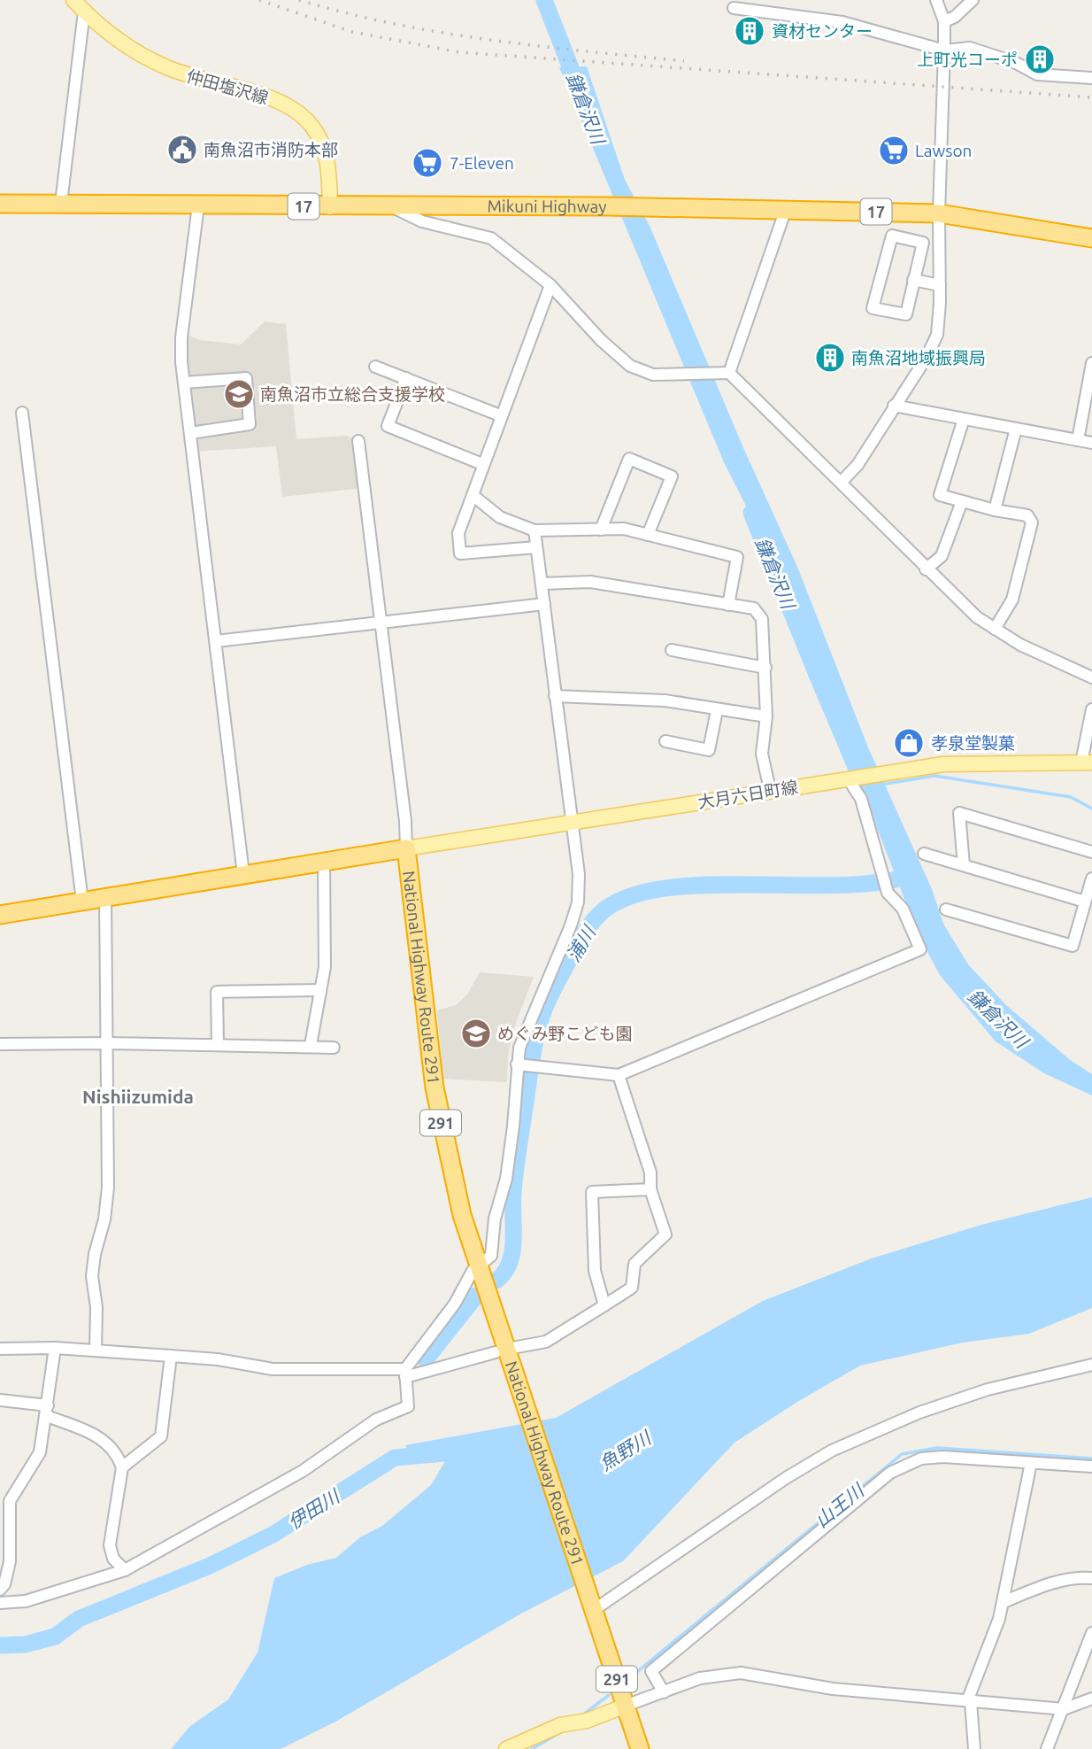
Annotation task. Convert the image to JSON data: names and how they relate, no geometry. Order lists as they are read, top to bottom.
{
  "streets": {
    "highway": [
      "17",
      "Mikuni Highway",
      "National Highway Route 291",
      "291"
    ],
    "main road": ["仲田塩沢線", "大月六日町線"]
  },
  "crossings": [
    ["仲田塩沢線", "Mikuni Highway"],
    ["大月六日町線", "National Highway Route 291"]
  ],
  "districts": ["Nishiizumida"],
  "water": [
    "鎌倉沢川",
    "浦川",
    "魚野川",
    "山王川",
    "伊田川"
  ],
  "places": {
    "building": ["資材センター", "上町光コーポ", "南魚沼地域振興局"],
    "public building": ["南魚沼市消防本部"],
    "supermarket": ["Lawson", "7-Eleven"],
    "school or university": ["南魚沼市立総合支援学校", "めぐみ野こども園"],
    "shop": ["孝泉堂製菓"]
  }
}
